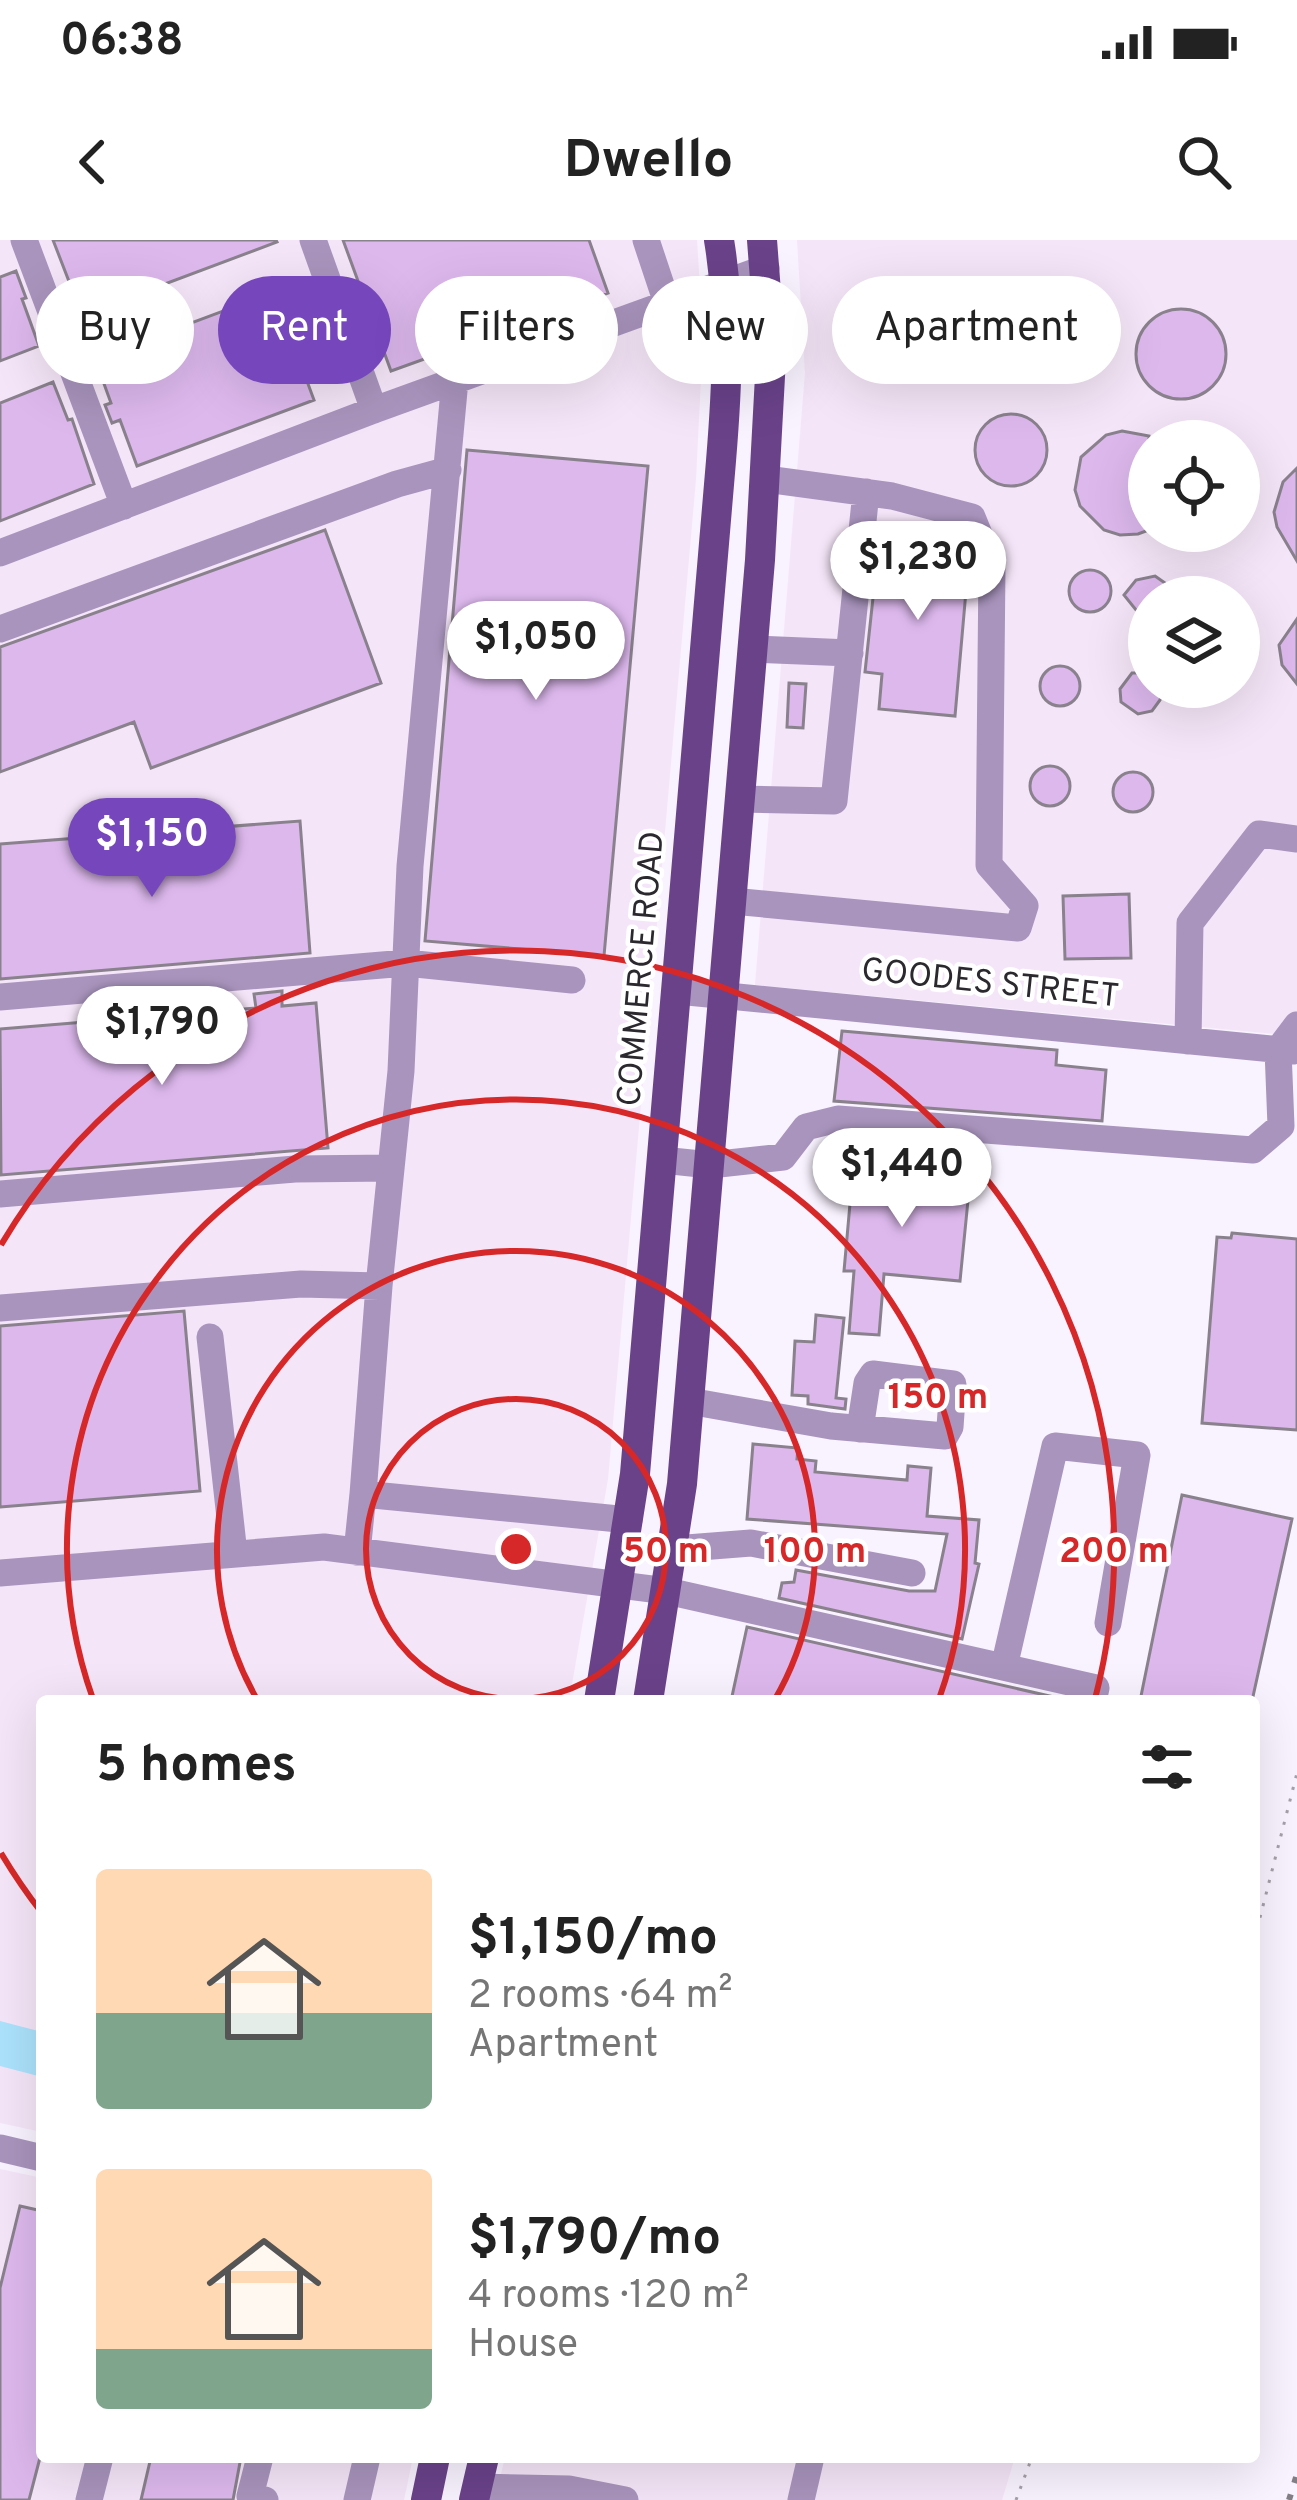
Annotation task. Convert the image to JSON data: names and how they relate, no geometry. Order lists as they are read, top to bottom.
{
  "streets": {
    "main road": ["COMMERCE ROAD"],
    "street": ["GOODES STREET"]
  },
  "crossings": [
    ["COMMERCE ROAD", "GOODES STREET"]
  ],
  "page": {
    "status": "06:38",
    "header": "Dwello",
    "chip": [
      "Buy",
      "Rent",
      "Filters",
      "New",
      "Apartment"
    ],
    "price": [
      "$1,230",
      "$1,050",
      "$1,150",
      "$1,790",
      "$1,440"
    ],
    "heading": "5 homes",
    "list": [
      {
        "name": "$1,150/mo",
        "note": "2 rooms · 64 m² · Apartment"
      },
      {
        "name": "$1,790/mo",
        "note": "4 rooms · 120 m² · House"
      }
    ]
  },
  "rings": [
    "150 m",
    "50 m",
    "100 m",
    "200 m"
  ]
}
